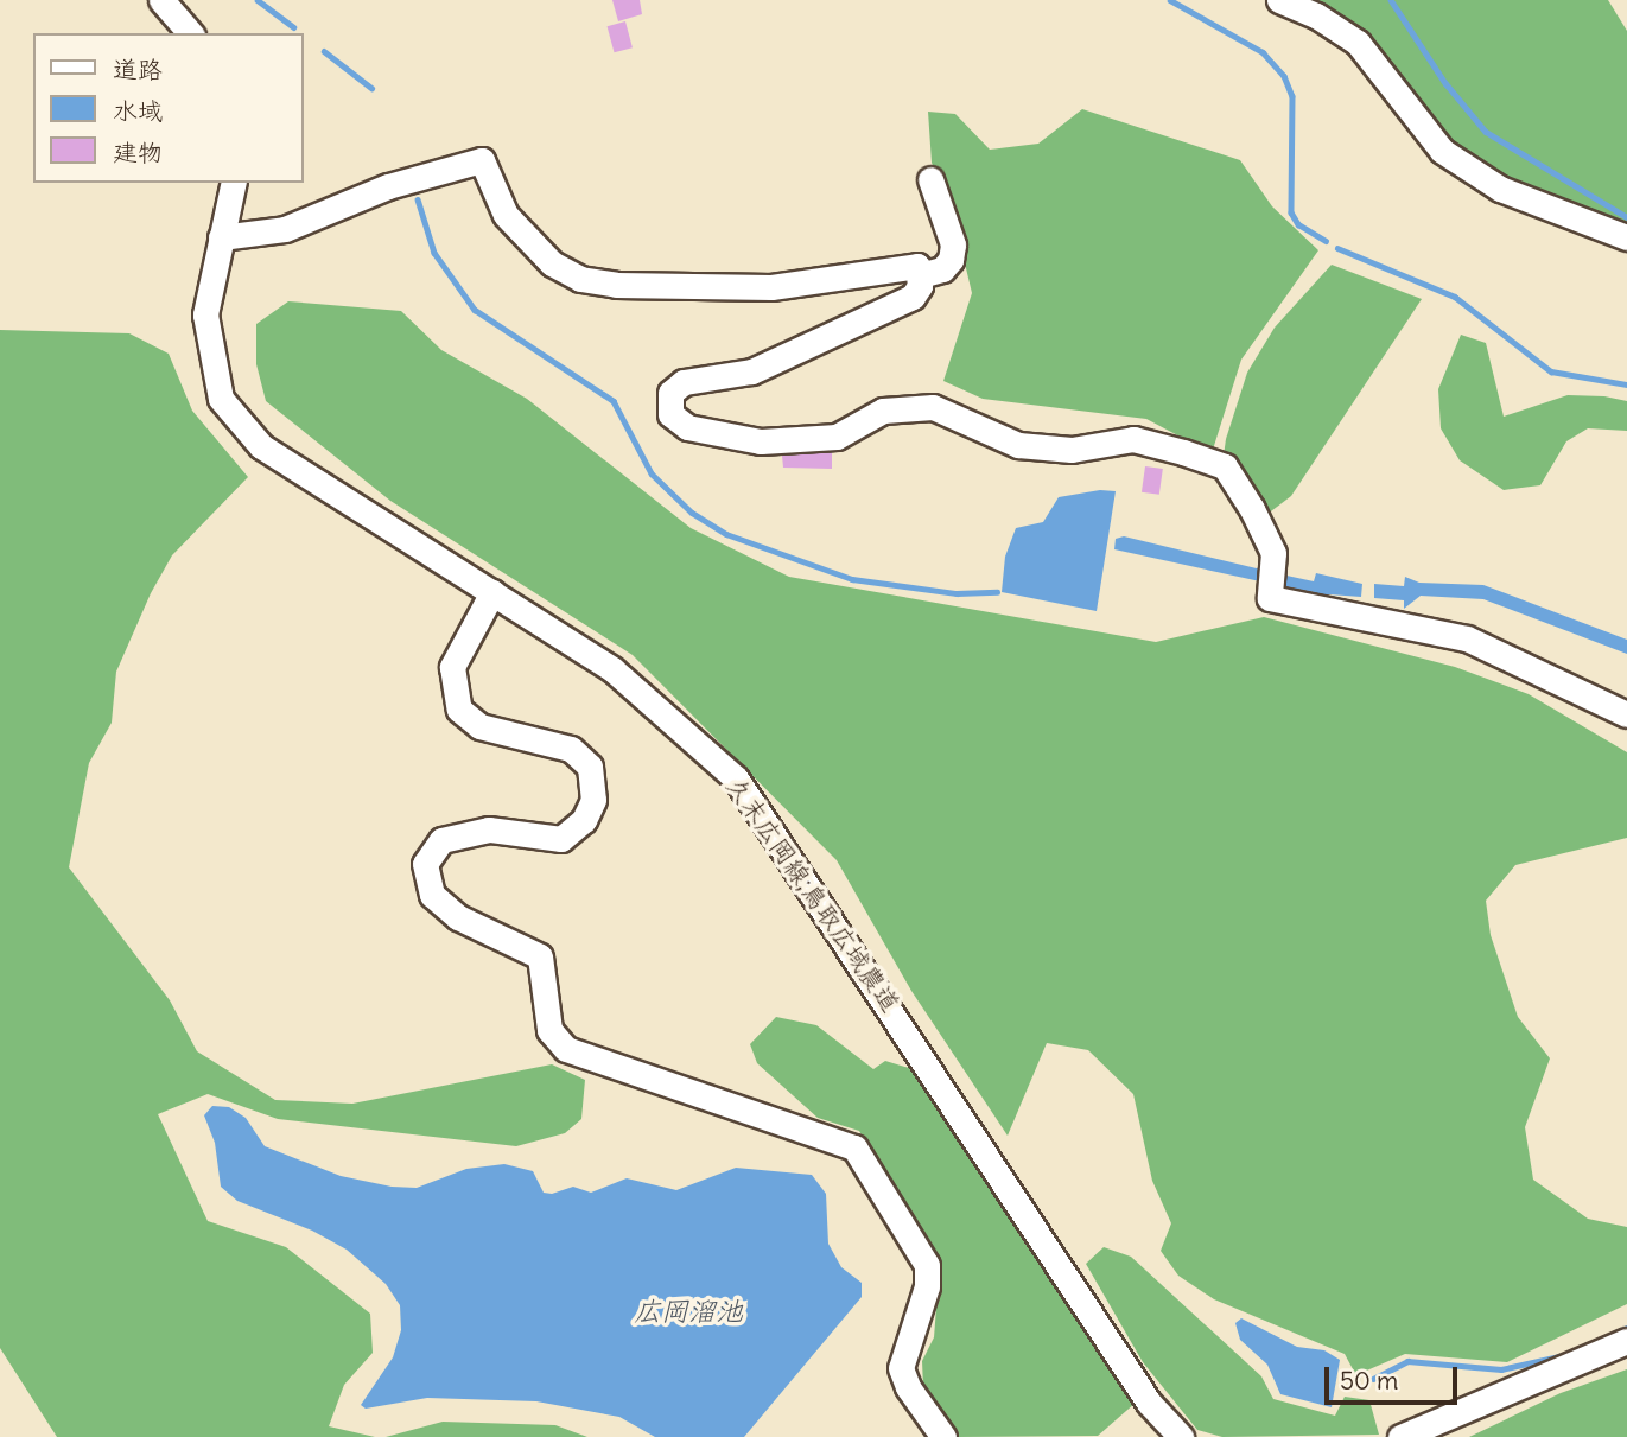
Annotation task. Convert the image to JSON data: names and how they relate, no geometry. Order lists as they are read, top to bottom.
{
  "streets": {
    "street": ["久末広岡線;鳥取広域農道"]
  },
  "water": ["広岡溜池"],
  "legend": ["道路", "水域", "建物"],
  "scale_bar": "50 m"
}
